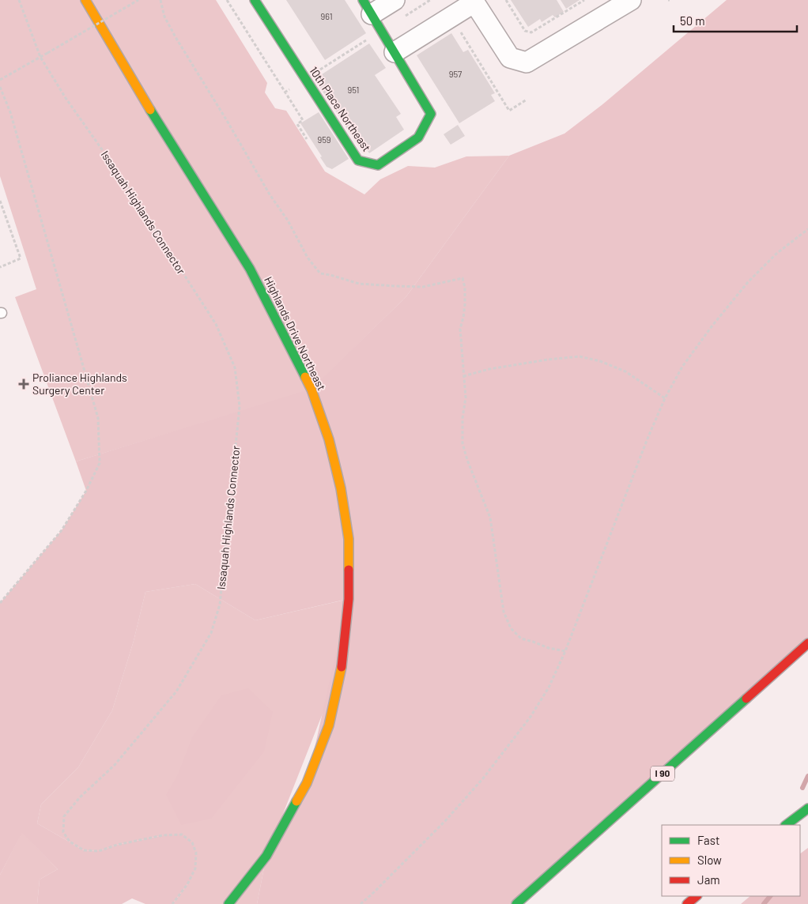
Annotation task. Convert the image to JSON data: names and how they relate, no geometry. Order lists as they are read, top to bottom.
{
  "streets": {
    "main road": ["10th Place Northeast", "Highlands Drive Northeast", "I 90"],
    "path": ["Issaquah Highlands Connector"]
  },
  "places": {
    "health": ["Proliance Highlands Surgery Center"]
  },
  "house_numbers": [
    "961",
    "957",
    "951",
    "959"
  ],
  "legend": ["Fast", "Slow", "Jam"],
  "scale_bar": "50 m"
}
